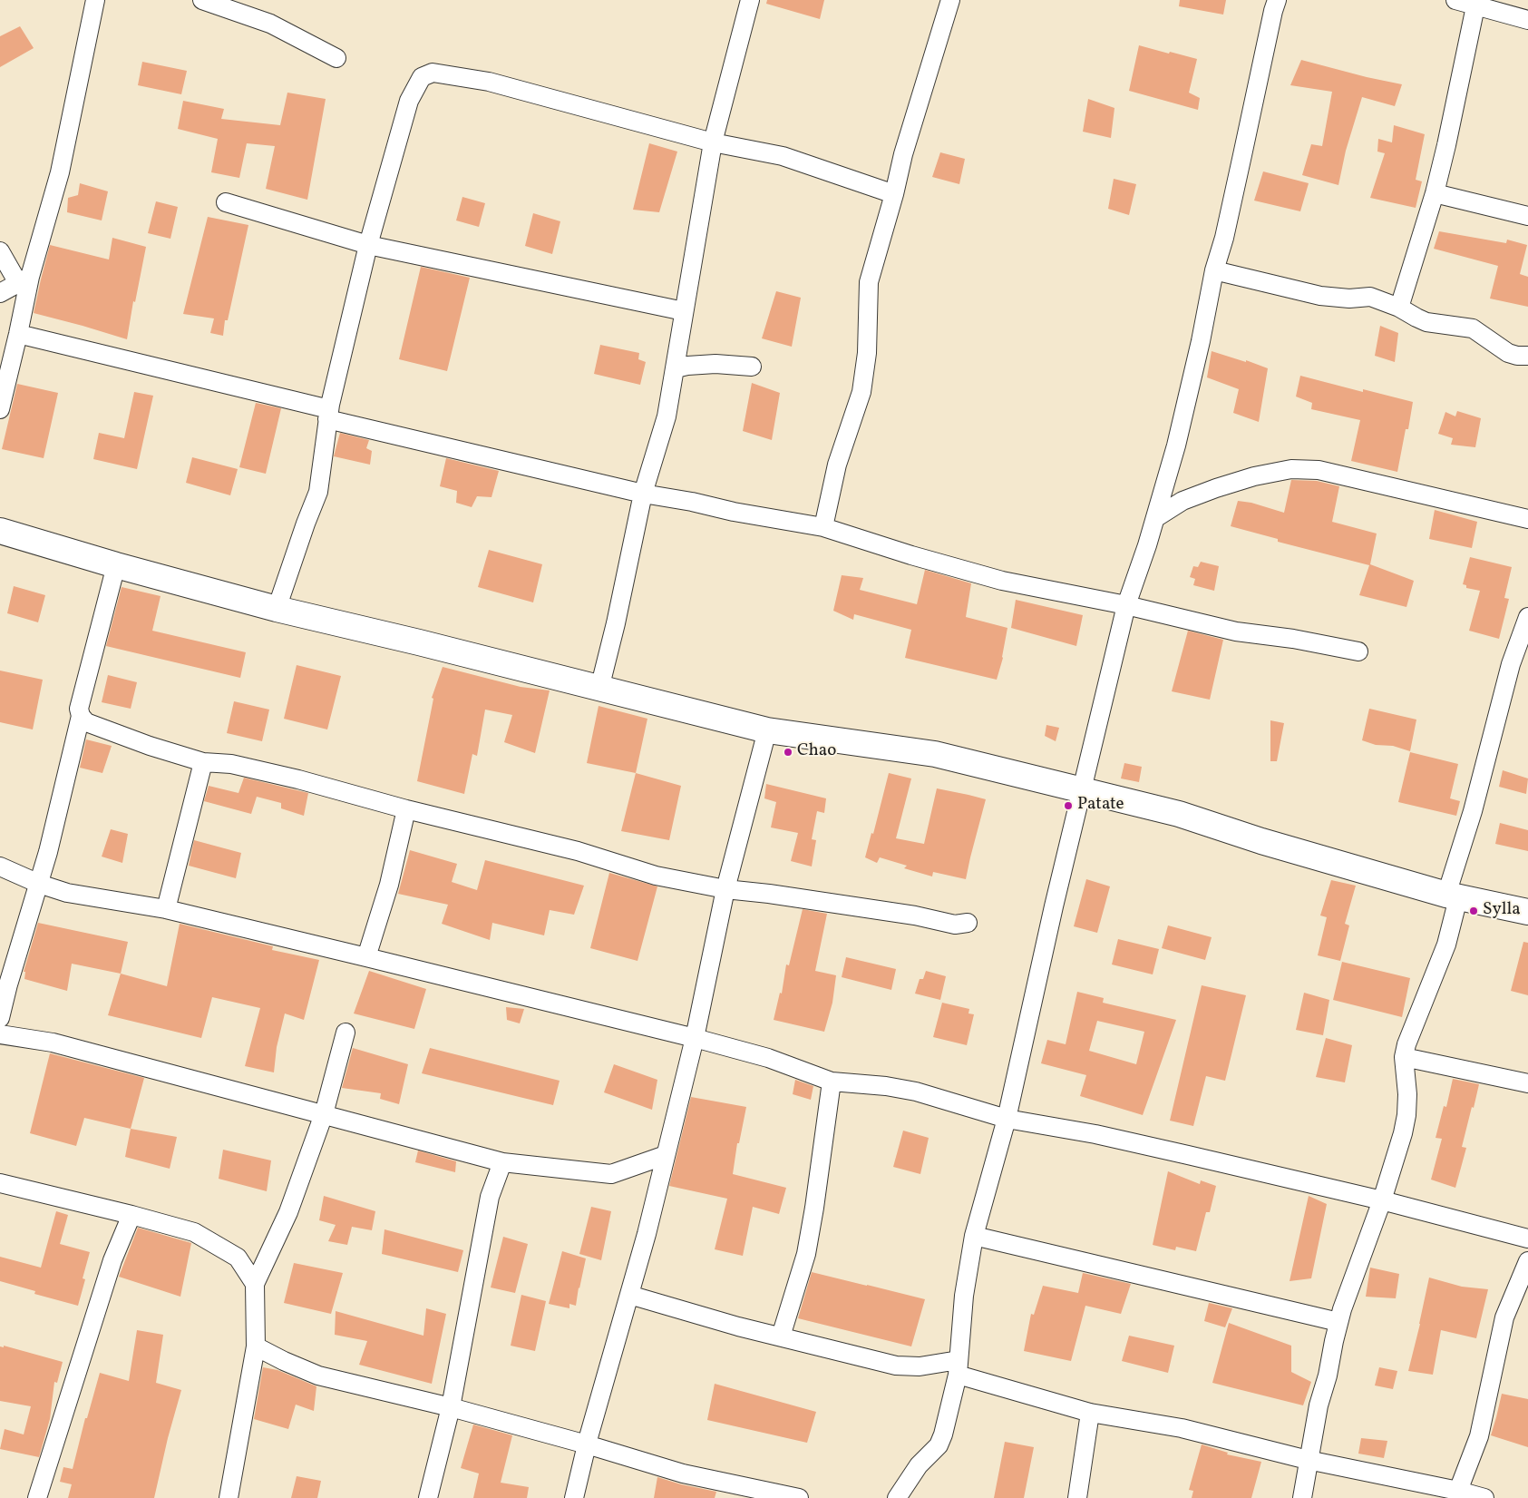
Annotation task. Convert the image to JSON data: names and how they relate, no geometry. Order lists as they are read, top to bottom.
{
  "places": ["Chao", "Patate", "Sylla"]
}
